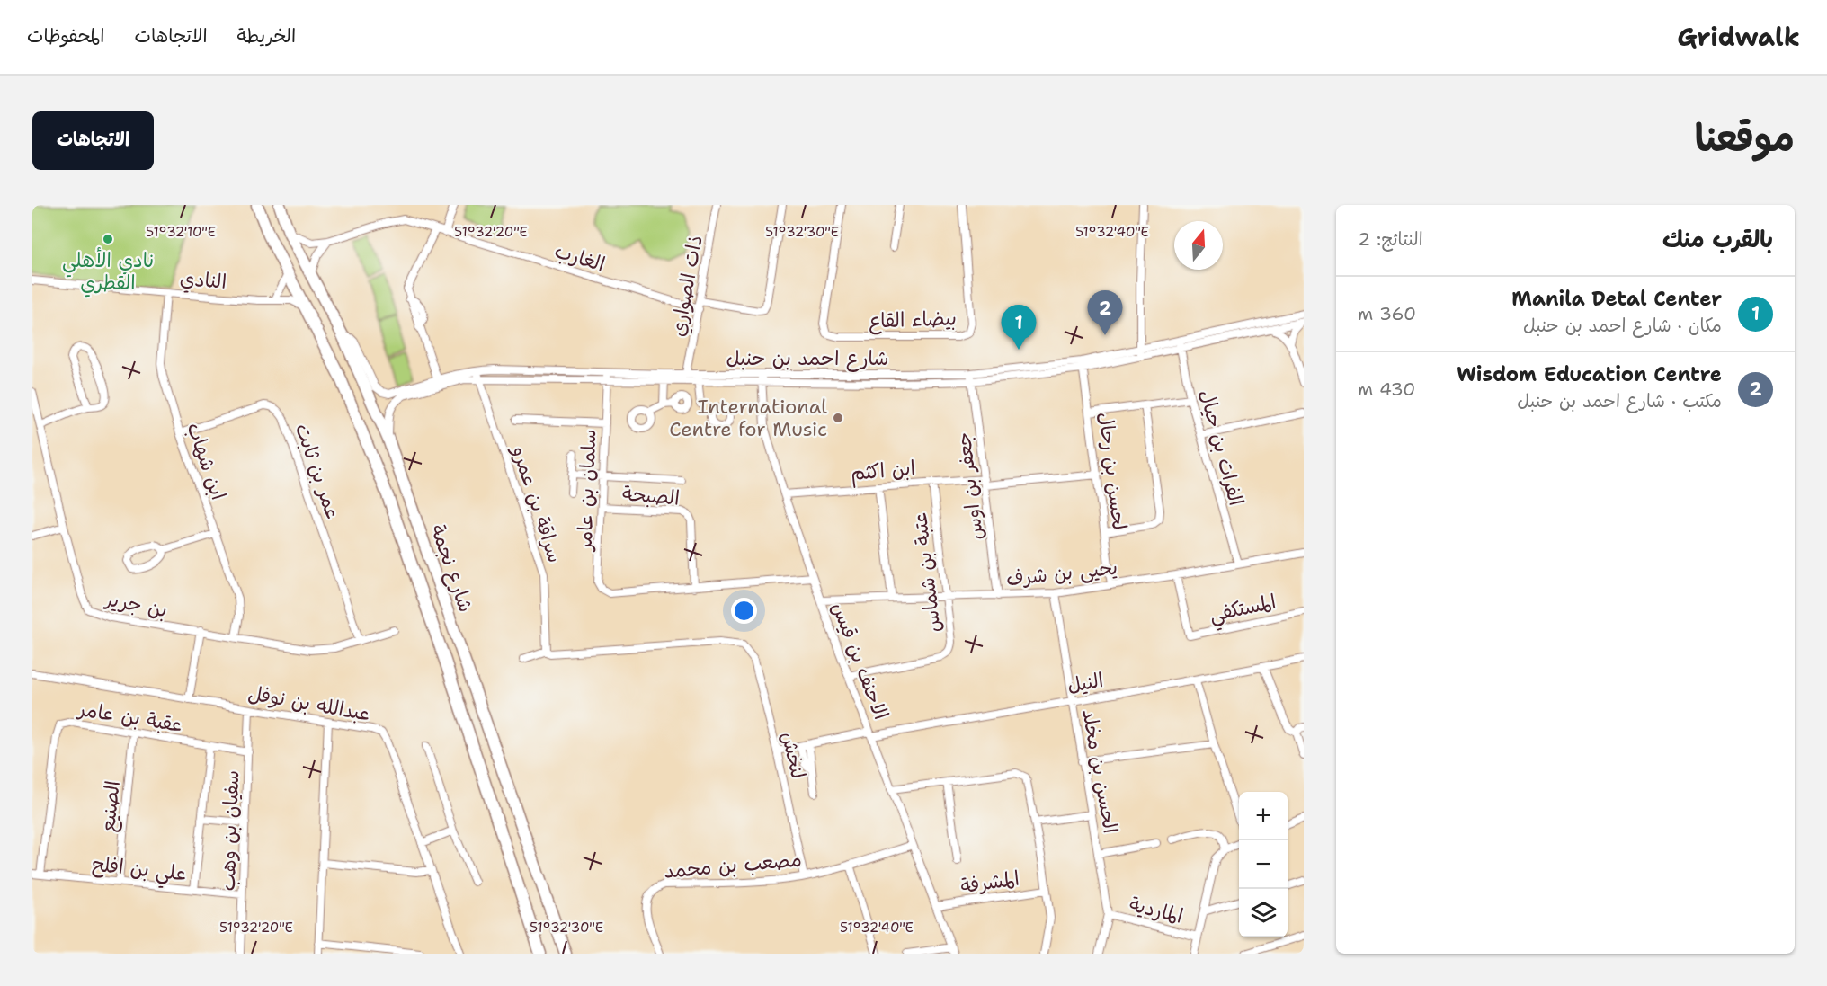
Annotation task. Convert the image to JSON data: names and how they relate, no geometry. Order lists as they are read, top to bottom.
{
  "streets": {
    "main road": ["شارع نجمة"],
    "street": [
      "الغارب",
      "النادي",
      "ذات الصواري",
      "بيضاء القاع",
      "شارع احمد بن حنبل",
      "الفرات بن حيال",
      "ابن شهاب",
      "ابن اكثم",
      "عمر بن ثابت",
      "لحسن بن رحال",
      "جعفر بن اوس",
      "سلمان بن عامر",
      "الصبحة",
      "سراقة بن عمرو",
      "عتبة بن شماس",
      "يحيى بن شرف",
      "بن جرير",
      "المستكفي",
      "الاحنف بن قيس",
      "النيل",
      "عبدالله بن نوفل",
      "عقبة بن عامر",
      "لنخش",
      "الحسن بن مخلد",
      "الصنيع",
      "سفيان بن وهب",
      "مصعب بن محمد",
      "علي بن افلح",
      "المشرفة",
      "الماردية"
    ]
  },
  "crossings": [
    ["الغارب", "ذات الصواري"],
    ["الغارب", "شارع نجمة"],
    ["النادي", "ابن شهاب"],
    ["النادي", "شارع نجمة"],
    ["ذات الصواري", "شارع احمد بن حنبل"],
    ["شارع احمد بن حنبل", "الفرات بن حيال"],
    ["شارع احمد بن حنبل", "لحسن بن رحال"],
    ["شارع احمد بن حنبل", "جعفر بن اوس"],
    ["شارع احمد بن حنبل", "سلمان بن عامر"],
    ["شارع احمد بن حنبل", "سراقة بن عمرو"],
    ["شارع احمد بن حنبل", "شارع نجمة"],
    ["شارع احمد بن حنبل", "الاحنف بن قيس"],
    ["الفرات بن حيال", "يحيى بن شرف"],
    ["ابن شهاب", "عمر بن ثابت"],
    ["ابن شهاب", "بن جرير"],
    ["ابن اكثم", "لحسن بن رحال"],
    ["ابن اكثم", "جعفر بن اوس"],
    ["ابن اكثم", "عتبة بن شماس"],
    ["ابن اكثم", "الاحنف بن قيس"],
    ["عمر بن ثابت", "بن جرير"],
    ["لحسن بن رحال", "يحيى بن شرف"],
    ["جعفر بن اوس", "يحيى بن شرف"],
    ["سلمان بن عامر", "الصبحة"],
    ["سلمان بن عامر", "الاحنف بن قيس"],
    ["سراقة بن عمرو", "لنخش"],
    ["عتبة بن شماس", "يحيى بن شرف"],
    ["عتبة بن شماس", "الاحنف بن قيس"],
    ["يحيى بن شرف", "المستكفي"],
    ["يحيى بن شرف", "الاحنف بن قيس"],
    ["يحيى بن شرف", "الحسن بن مخلد"],
    ["الاحنف بن قيس", "النيل"],
    ["الاحنف بن قيس", "مصعب بن محمد"],
    ["الاحنف بن قيس", "المشرفة"],
    ["النيل", "لنخش"],
    ["النيل", "الحسن بن مخلد"],
    ["عبدالله بن نوفل", "سفيان بن وهب"],
    ["عقبة بن عامر", "الصنيع"],
    ["عقبة بن عامر", "سفيان بن وهب"],
    ["عقبة بن عامر", "علي بن افلح"],
    ["لنخش", "مصعب بن محمد"],
    ["الحسن بن مخلد", "الماردية"],
    ["الصنيع", "علي بن افلح"],
    ["سفيان بن وهب", "علي بن افلح"]
  ],
  "places": ["نادي الأهلي القطري", "International Centre for Music"],
  "north": "top",
  "page": {
    "header": "Gridwalk",
    "nav": ["الخريطة", "الاتجاهات", "المحفوظات"],
    "title": "موقعنا",
    "buttons": "الاتجاهات",
    "heading": ["بالقرب منك", "النتائج: 2"],
    "list": [
      {
        "mark": "1",
        "name": "Manila Detal Center",
        "note": "مكان · شارع احمد بن حنبل",
        "value": "360 m"
      },
      {
        "mark": "2",
        "name": "Wisdom Education Centre",
        "note": "مكتب · شارع احمد بن حنبل",
        "value": "430 m"
      }
    ],
    "pins": ["2", "1"],
    "map_buttons": ["+", "−"]
  },
  "coordinates": [
    "51°32'10\"E",
    "51°32'20\"E",
    "51°32'30\"E",
    "51°32'40\"E"
  ]
}
